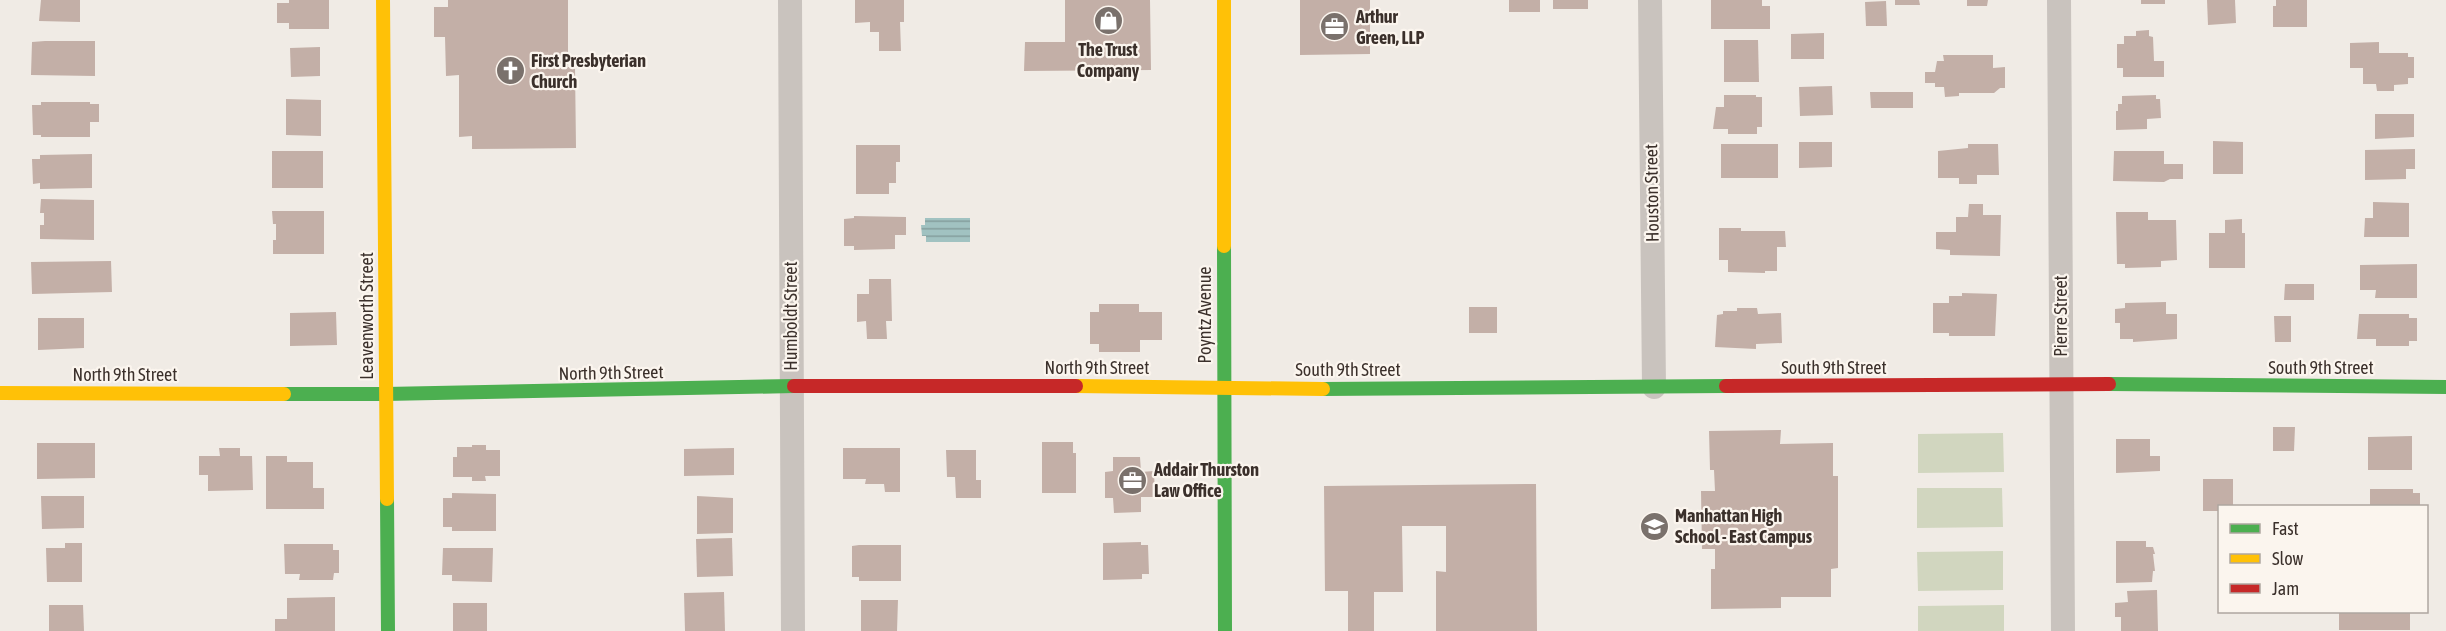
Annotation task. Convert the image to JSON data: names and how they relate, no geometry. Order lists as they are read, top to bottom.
{
  "streets": {
    "street": [
      "Houston Street",
      "Poyntz Avenue",
      "Leavenworth Street",
      "Humboldt Street",
      "Pierre Street",
      "North 9th Street",
      "South 9th Street"
    ]
  },
  "crossings": [
    ["Houston Street", "South 9th Street"],
    ["Poyntz Avenue", "North 9th Street"],
    ["Poyntz Avenue", "South 9th Street"],
    ["Leavenworth Street", "North 9th Street"],
    ["Humboldt Street", "North 9th Street"],
    ["Pierre Street", "South 9th Street"],
    ["North 9th Street", "South 9th Street"]
  ],
  "places": {
    "shop": ["The Trust Company"],
    "office": ["Arthur Green, LLP", "Addair Thurston Law Office"],
    "church": ["First Presbyterian Church"],
    "school or university": ["Manhattan High School - East Campus"]
  },
  "legend": ["Fast", "Slow", "Jam"]
}
